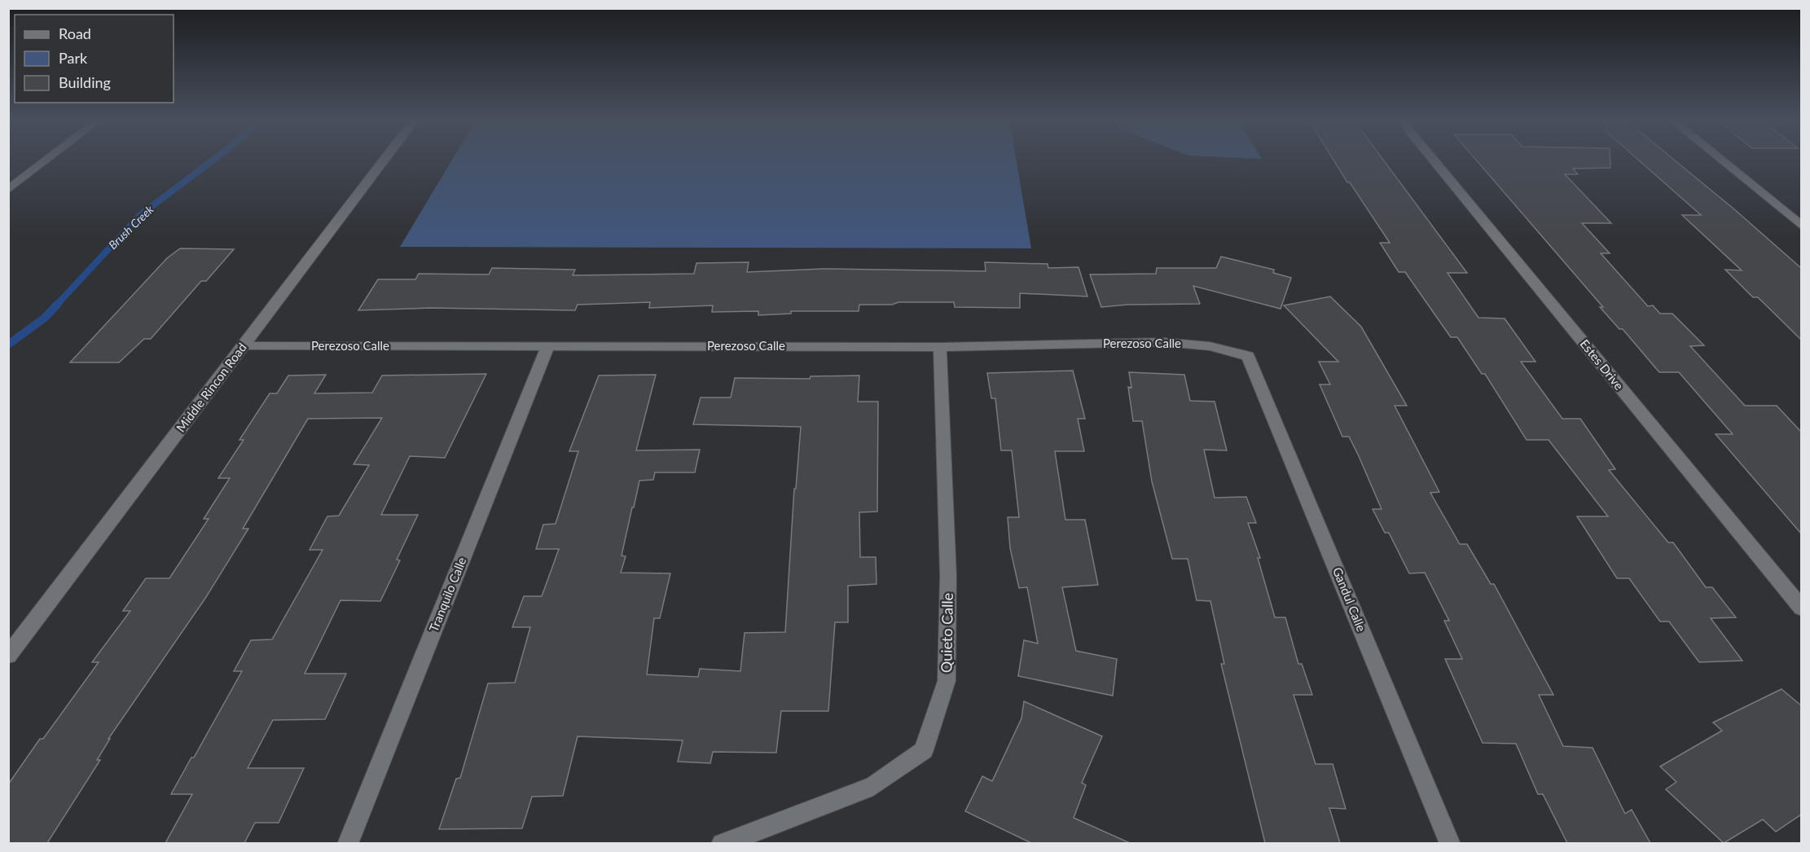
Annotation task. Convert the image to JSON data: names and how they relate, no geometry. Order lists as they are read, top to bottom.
{
  "streets": {
    "street": [
      "Perezoso Calle",
      "Estes Drive",
      "Middle Rincon Road",
      "Tranquilo Calle",
      "Gandul Calle",
      "Quieto Calle"
    ]
  },
  "crossings": [
    ["Perezoso Calle", "Middle Rincon Road"],
    ["Perezoso Calle", "Tranquilo Calle"],
    ["Perezoso Calle", "Gandul Calle"],
    ["Perezoso Calle", "Quieto Calle"]
  ],
  "water": ["Brush Creek"],
  "legend": ["Road", "Park", "Building"]
}
